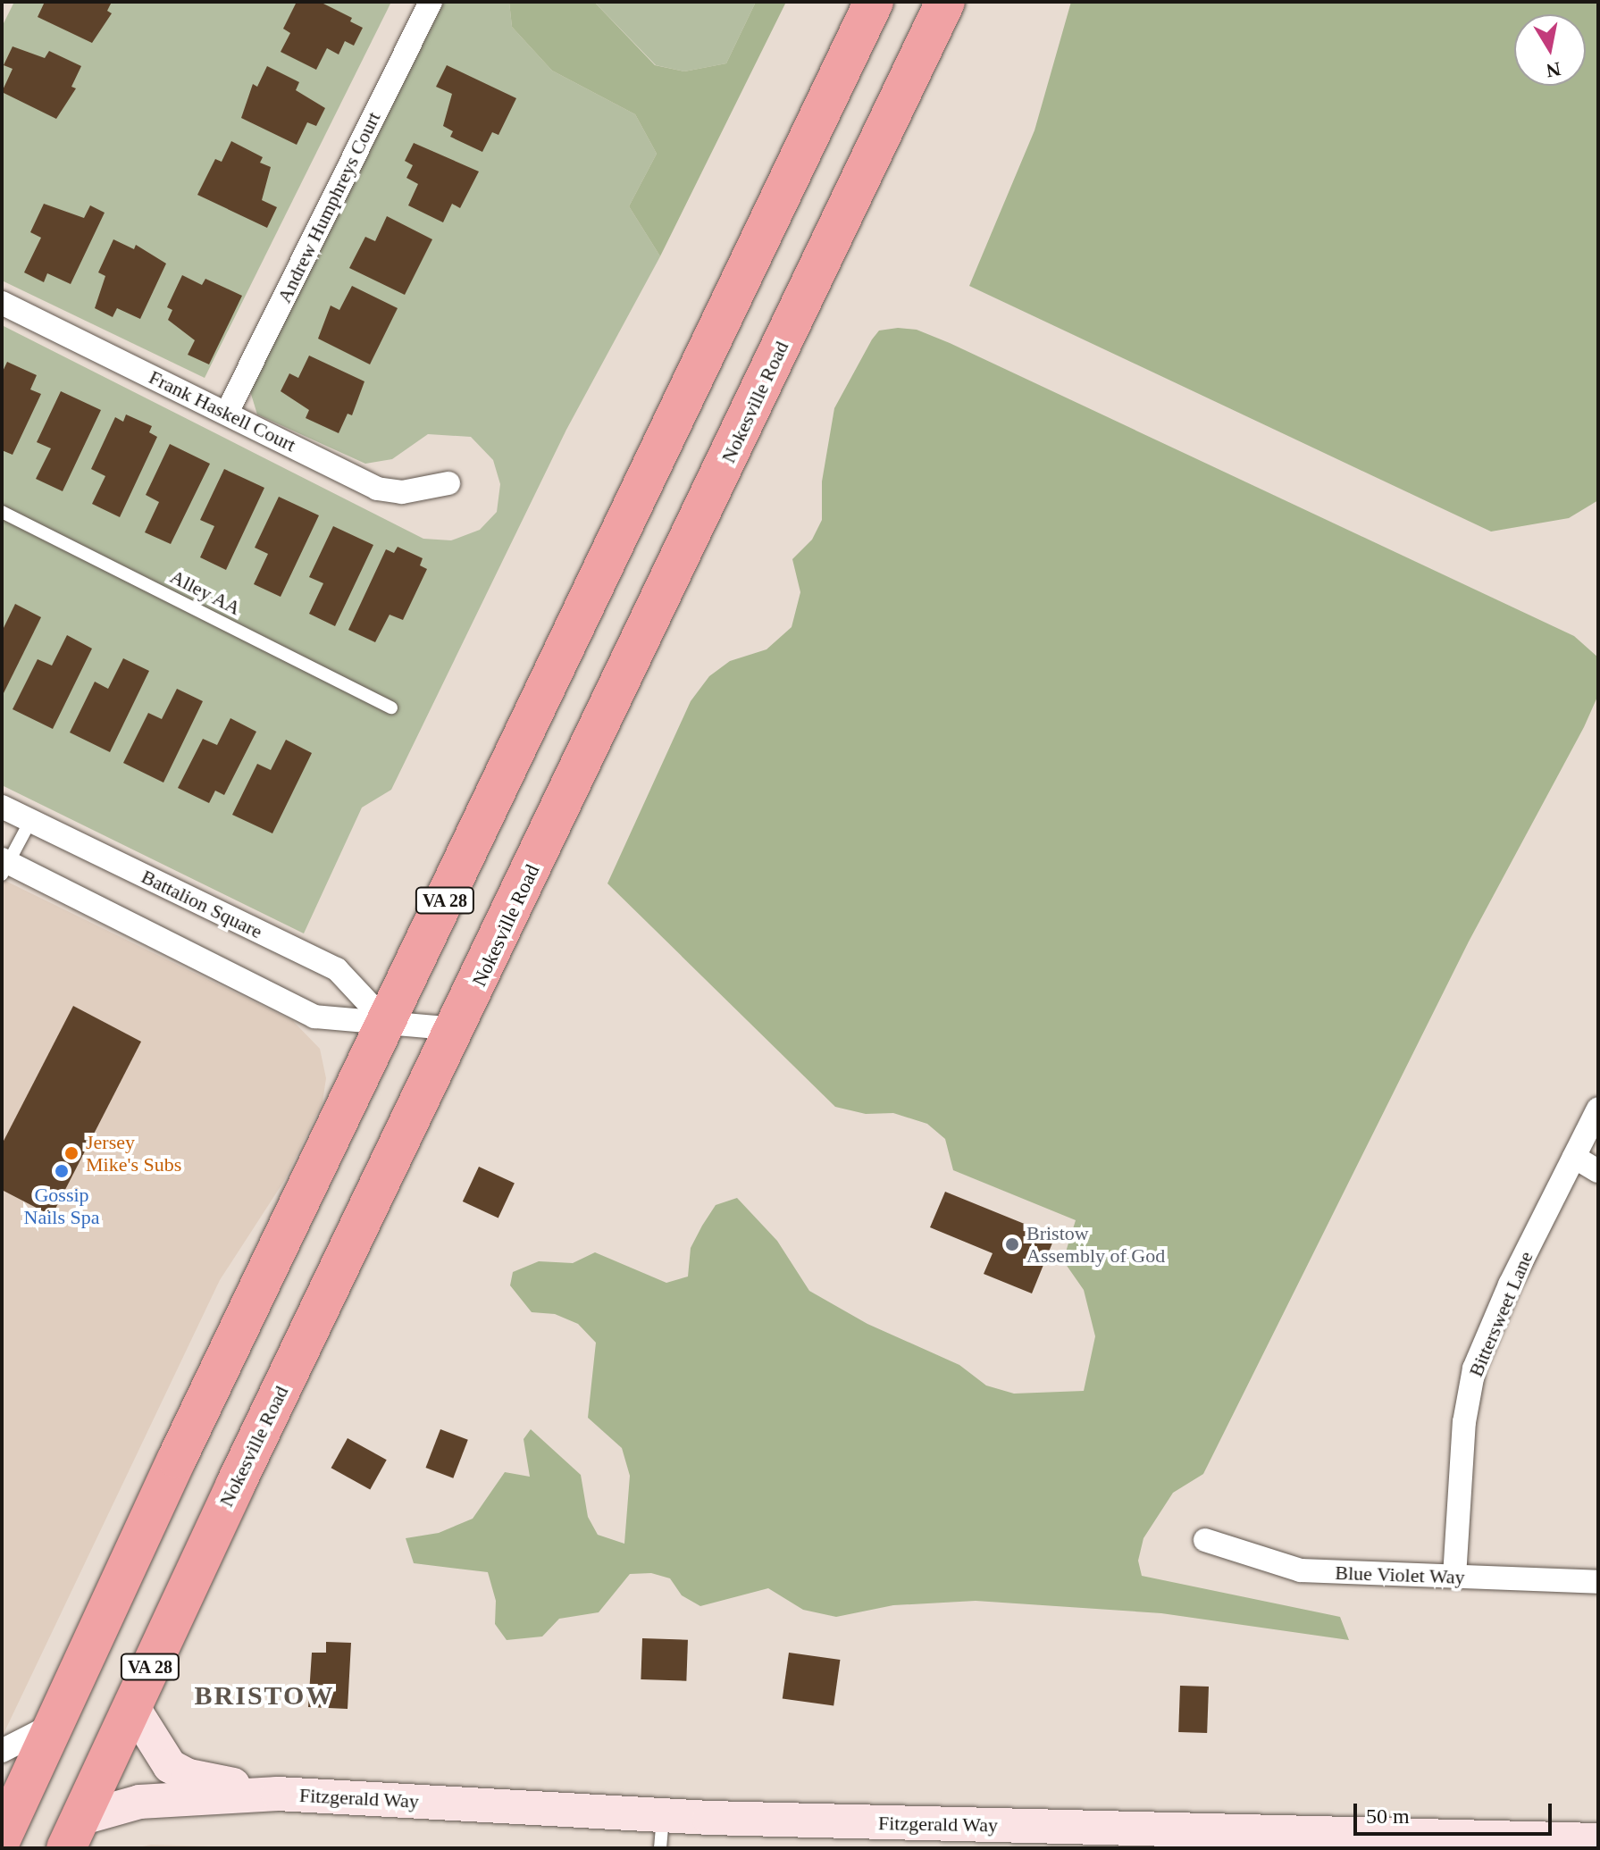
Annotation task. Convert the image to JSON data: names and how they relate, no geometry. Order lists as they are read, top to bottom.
{
  "streets": {
    "highway": ["Nokesville Road", "VA 28"],
    "street": [
      "Andrew Humphreys Court",
      "Frank Haskell Court",
      "Battalion Square",
      "Bittersweet Lane",
      "Blue Violet Way",
      "Fitzgerald Way"
    ],
    "lane": ["Alley AA"]
  },
  "crossings": [
    ["Andrew Humphreys Court", "Frank Haskell Court"],
    ["Nokesville Road", "Fitzgerald Way"],
    ["VA 28", "Battalion Square"],
    ["Bittersweet Lane", "Blue Violet Way"]
  ],
  "districts": ["BRISTOW"],
  "places": ["Jersey Mike's Subs", "Gossip Nails Spa", "Bristow Assembly of God"],
  "scale_bar": "50 m",
  "north": "bottom"
}
